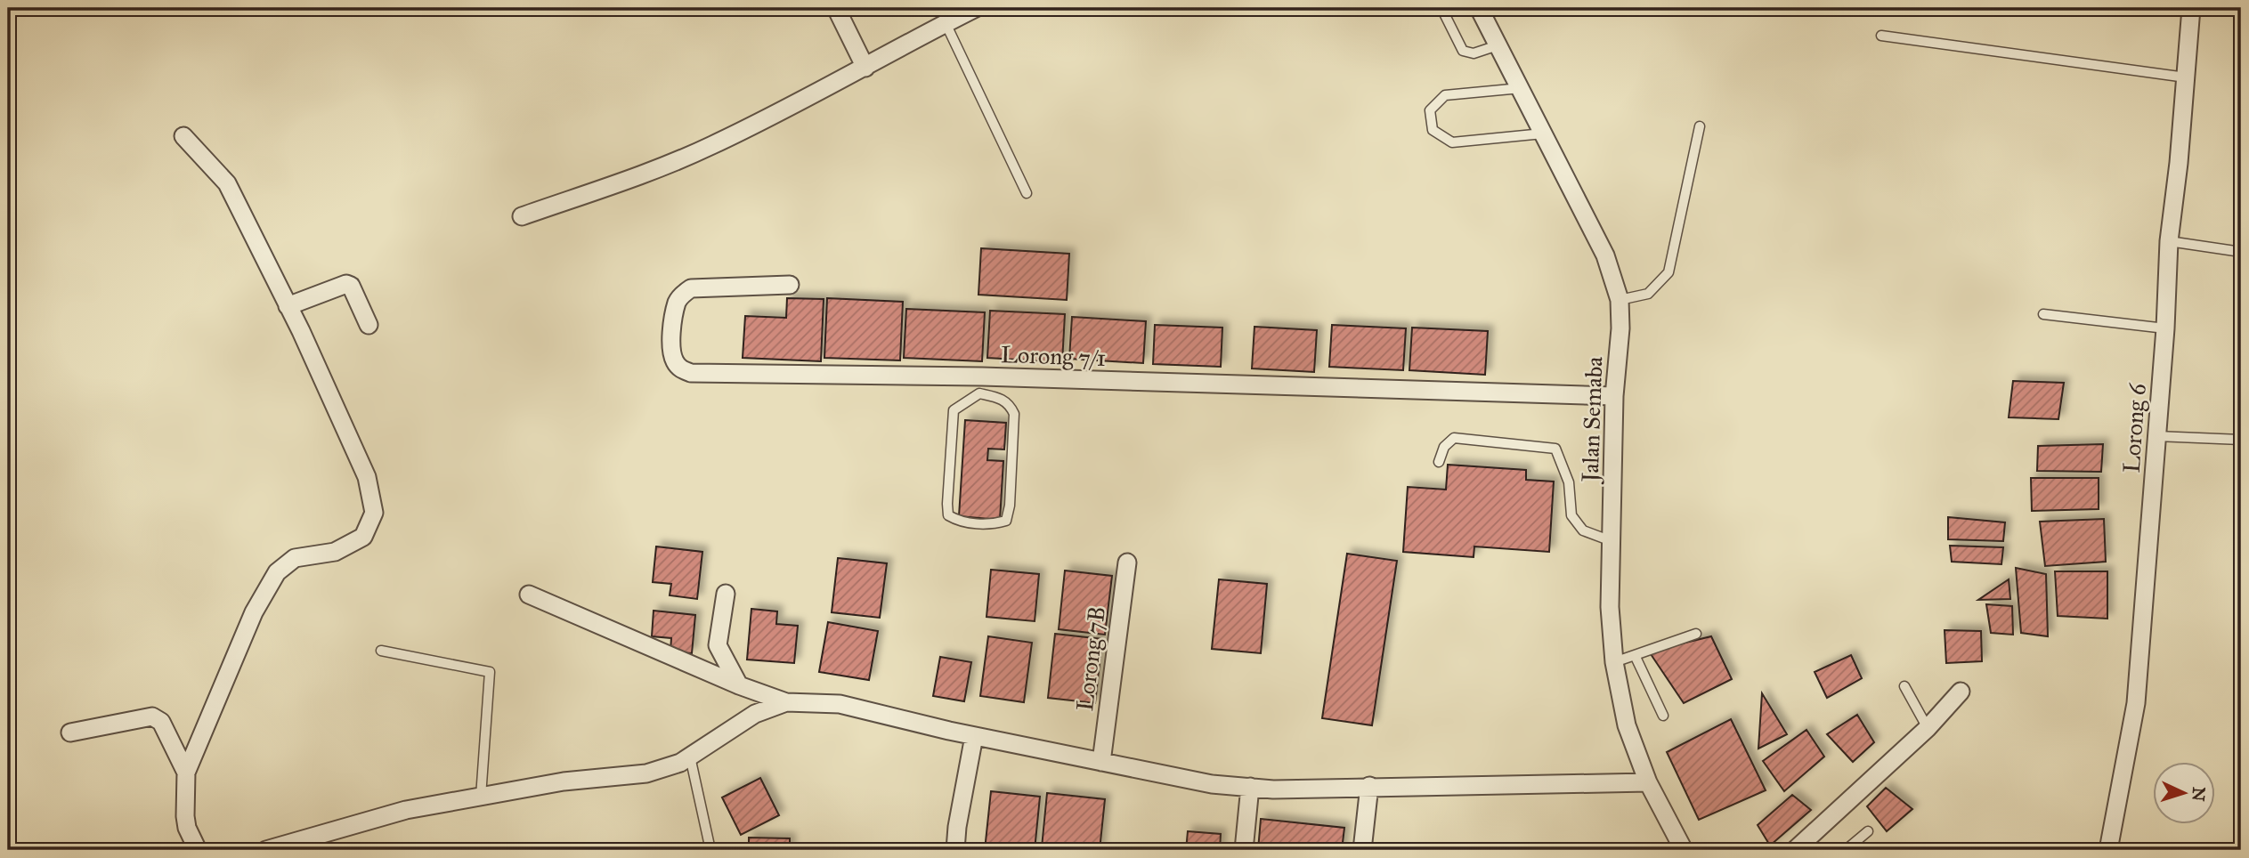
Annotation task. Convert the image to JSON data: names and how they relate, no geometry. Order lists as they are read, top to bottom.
{
  "streets": {
    "street": [
      "Lorong 7/1",
      "Jalan Semaba",
      "Lorong 6",
      "Lorong 7B"
    ]
  },
  "crossings": [
    ["Lorong 7/1", "Jalan Semaba"]
  ],
  "north": "right"
}
